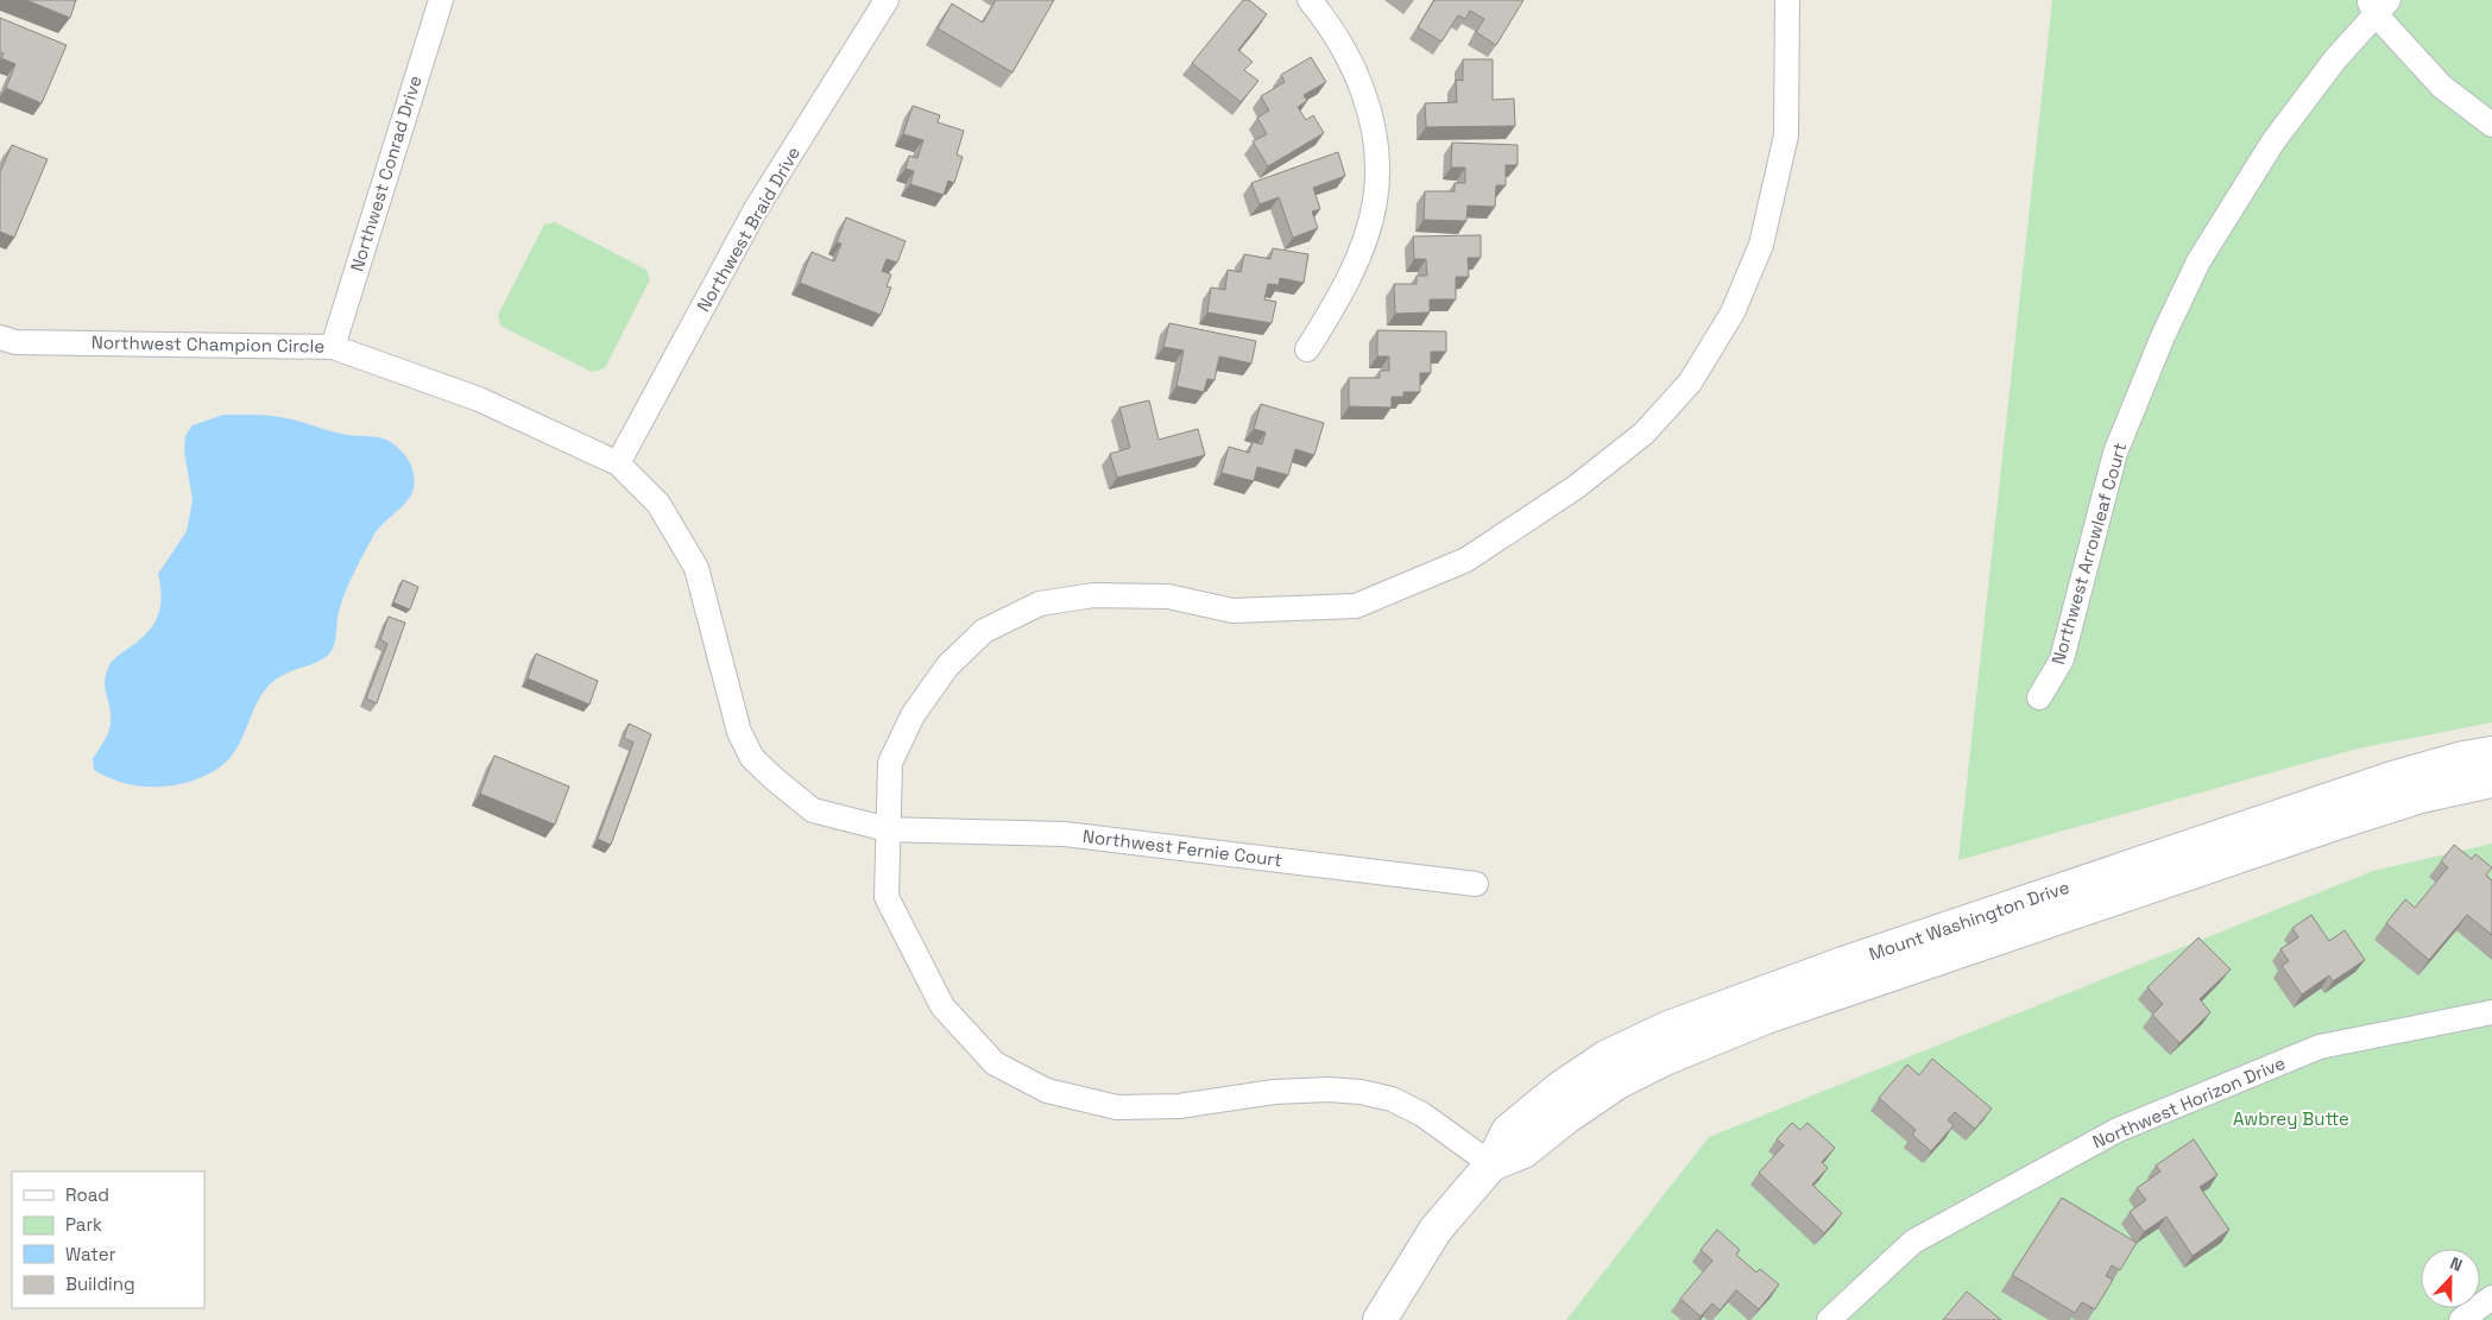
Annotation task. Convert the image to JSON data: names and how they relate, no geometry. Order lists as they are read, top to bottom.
{
  "streets": {
    "main road": ["Mount Washington Drive"],
    "street": [
      "Northwest Conrad Drive",
      "Northwest Braid Drive",
      "Northwest Champion Circle",
      "Northwest Arrowleaf Court",
      "Northwest Fernie Court",
      "Northwest Horizon Drive"
    ]
  },
  "crossings": [
    ["Northwest Conrad Drive", "Northwest Champion Circle"],
    ["Northwest Braid Drive", "Northwest Champion Circle"],
    ["Northwest Champion Circle", "Northwest Fernie Court"]
  ],
  "parks": ["Awbrey Butte"],
  "legend": [
    "Road",
    "Park",
    "Water",
    "Building"
  ],
  "north": "top"
}
